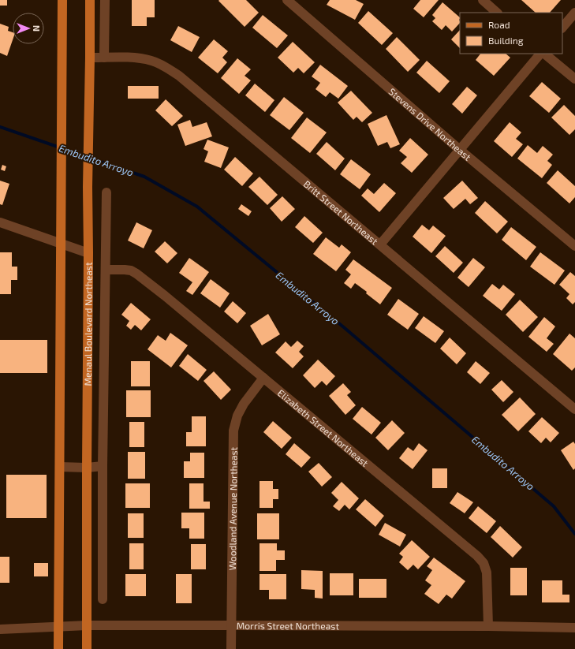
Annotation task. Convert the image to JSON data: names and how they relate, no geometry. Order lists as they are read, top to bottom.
{
  "streets": {
    "main road": ["Menaul Boulevard Northeast"],
    "street": [
      "Stevens Drive Northeast",
      "Britt Street Northeast",
      "Elizabeth Street Northeast",
      "Woodland Avenue Northeast",
      "Morris Street Northeast"
    ]
  },
  "crossings": [
    ["Britt Street Northeast", "Menaul Boulevard Northeast"],
    ["Menaul Boulevard Northeast", "Morris Street Northeast"],
    ["Elizabeth Street Northeast", "Woodland Avenue Northeast"],
    ["Elizabeth Street Northeast", "Morris Street Northeast"],
    ["Woodland Avenue Northeast", "Morris Street Northeast"]
  ],
  "water": ["Embudito Arroyo"],
  "legend": ["Road", "Building"],
  "north": "right"
}
